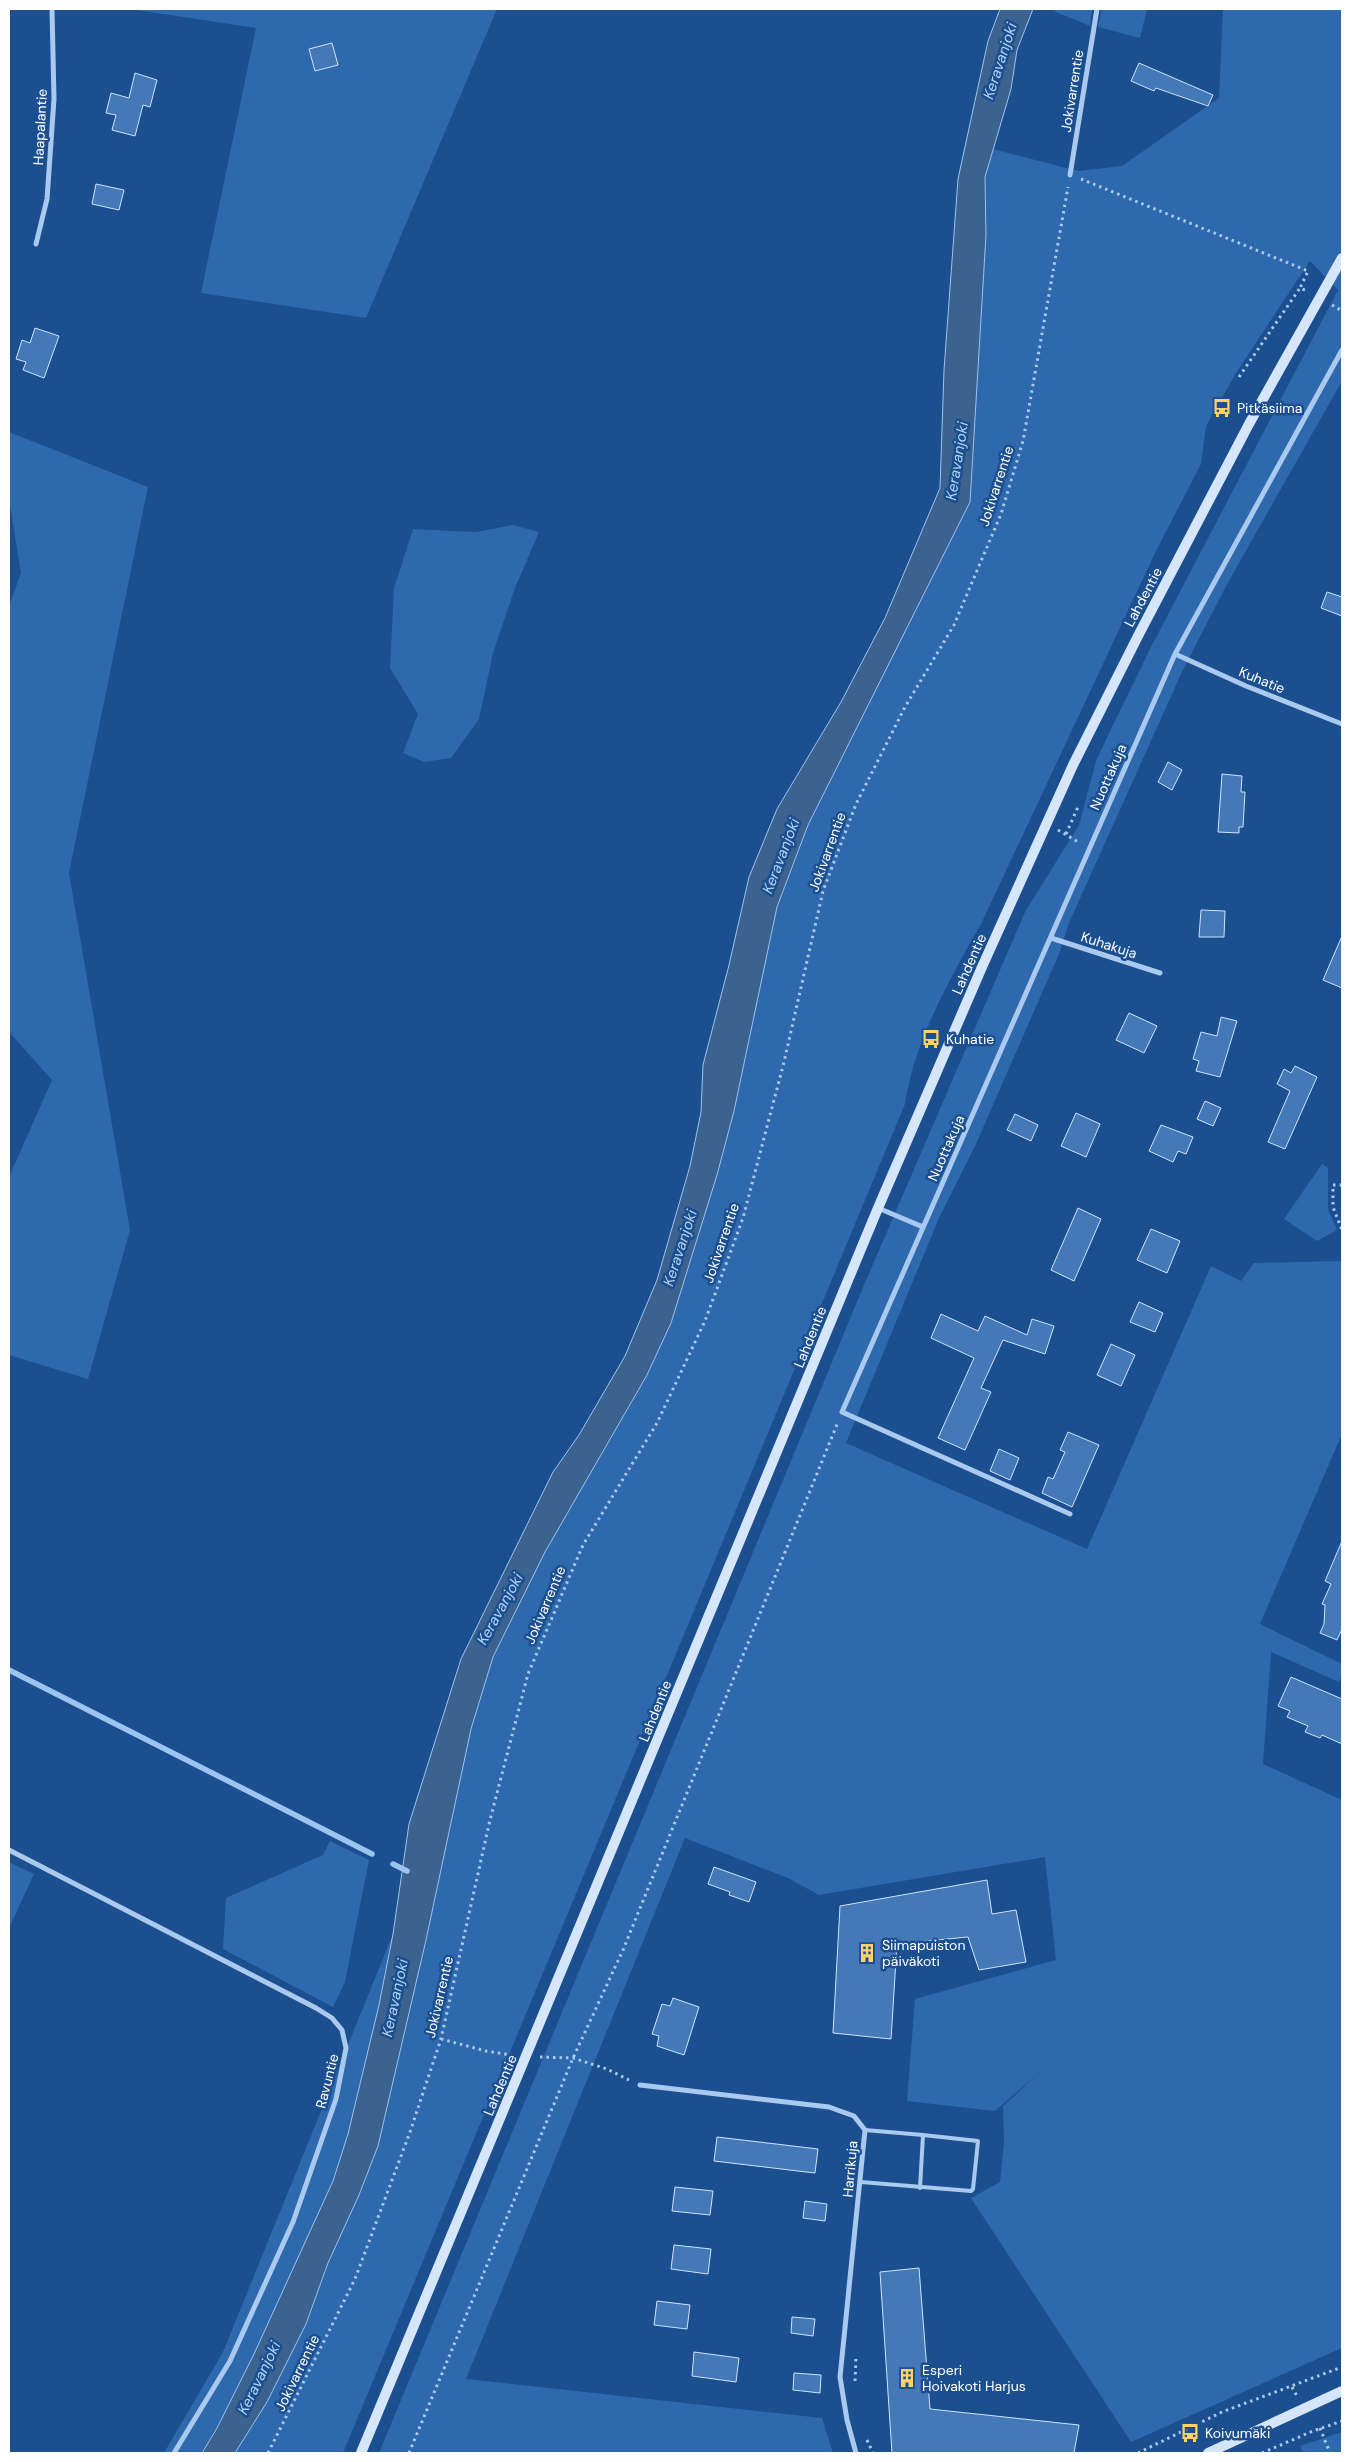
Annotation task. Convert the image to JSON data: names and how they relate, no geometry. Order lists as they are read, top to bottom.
{
  "streets": {
    "main road": ["Lahdentie"],
    "street": [
      "Jokivarrentie",
      "Haapalantie",
      "Kuhatie",
      "Nuottakuja",
      "Kuhakuja",
      "Ravuntie",
      "Harrikuja"
    ]
  },
  "crossings": [
    ["Kuhatie", "Nuottakuja"],
    ["Nuottakuja", "Kuhakuja"]
  ],
  "water": ["Keravanjoki"],
  "places": {
    "bus stop": ["Pitkäsiima", "Kuhatie", "Koivumäki"],
    "building": ["Siimapuiston päiväkoti", "Esperi Hoivakoti Harjus"]
  }
}
